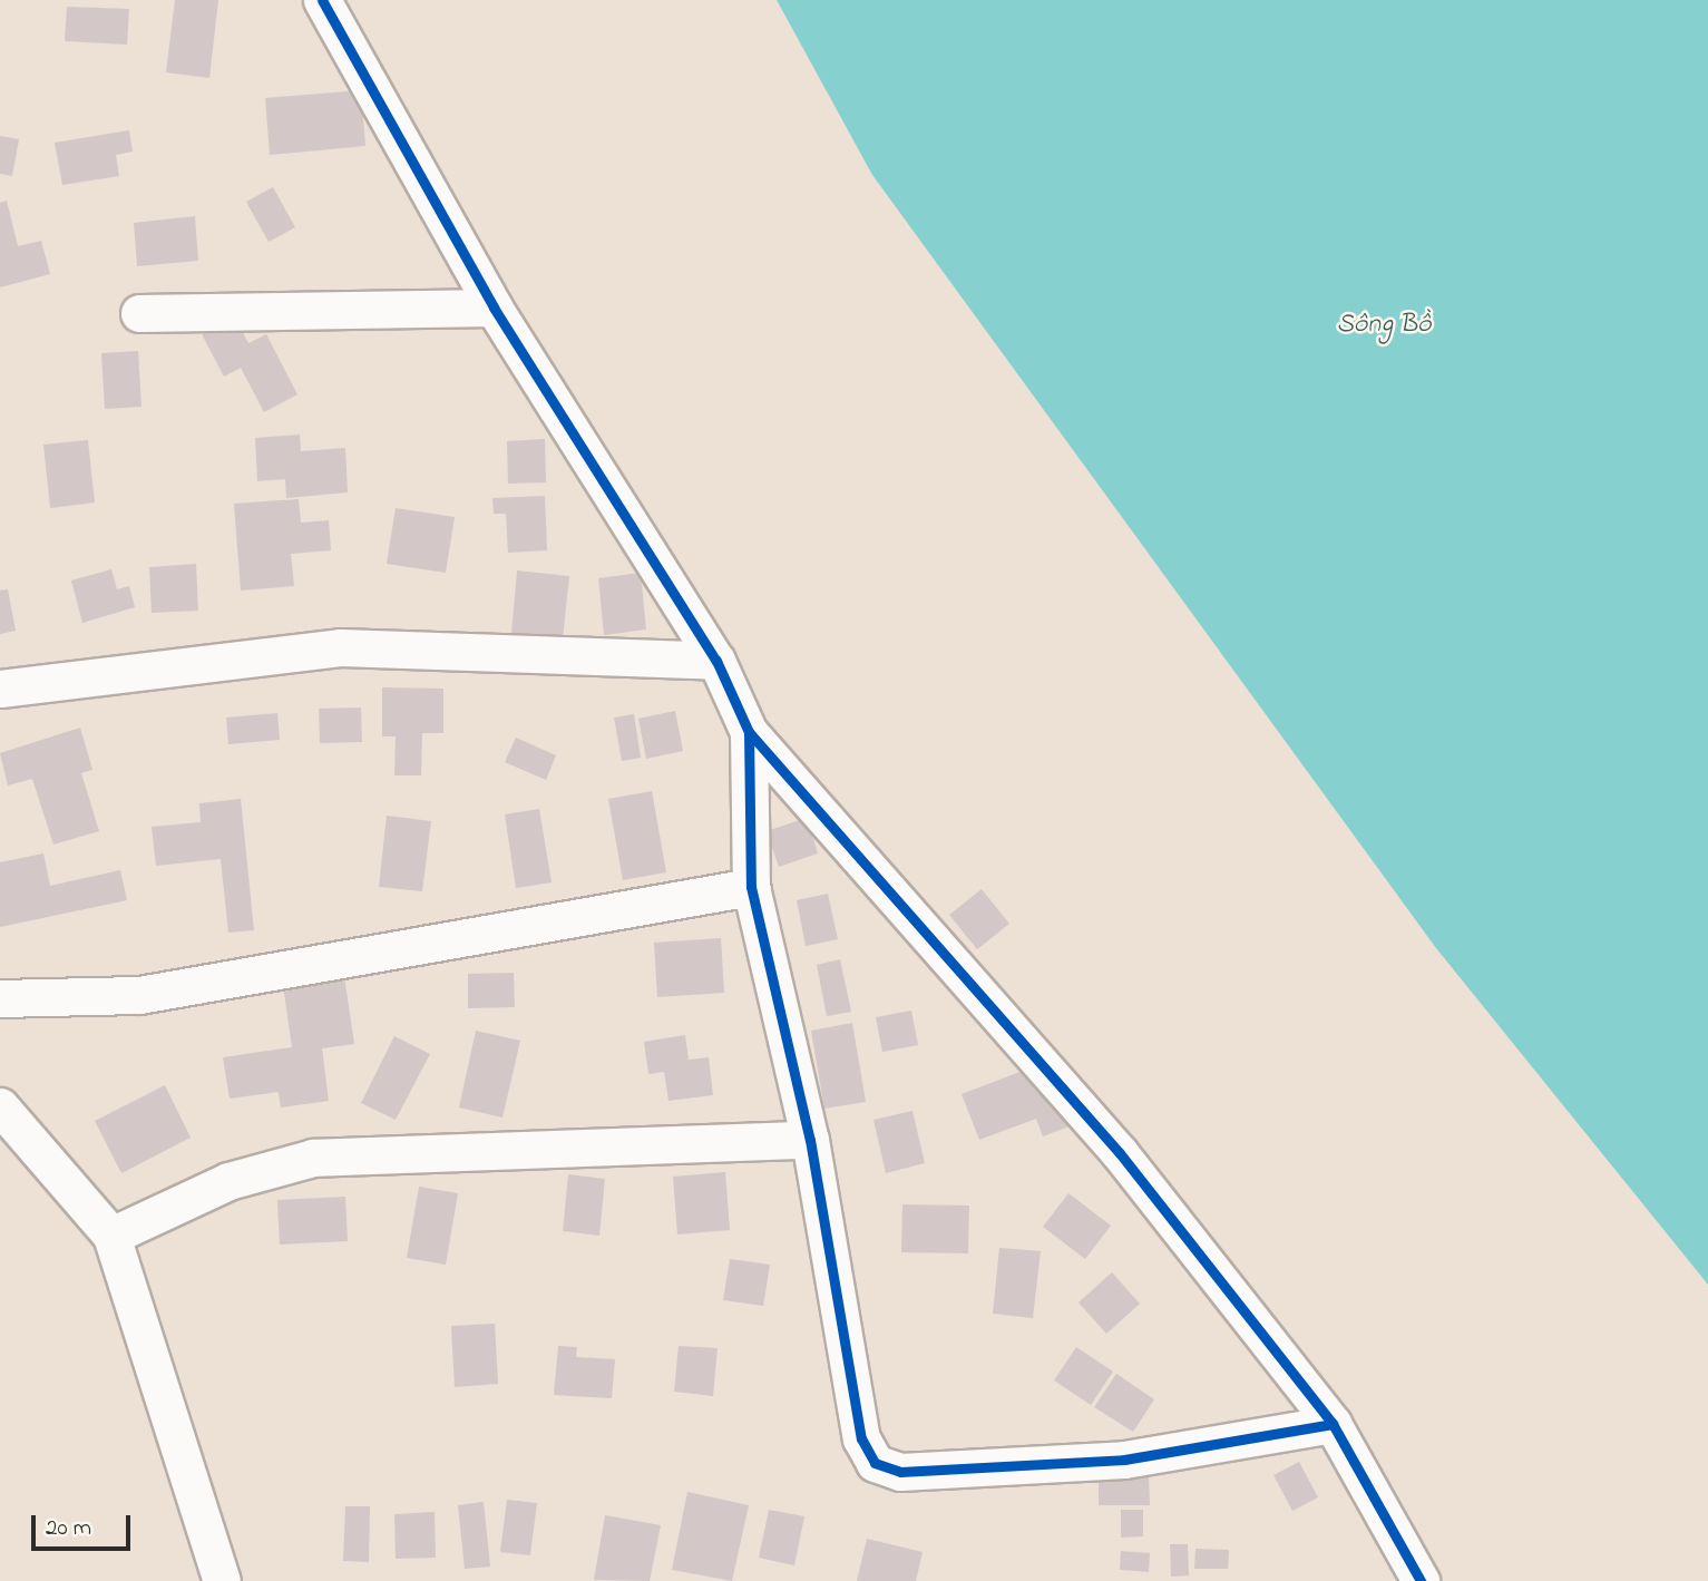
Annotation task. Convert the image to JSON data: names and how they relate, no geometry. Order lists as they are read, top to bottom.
{
  "water": ["Sông Bồ"],
  "scale_bar": "20 m"
}
